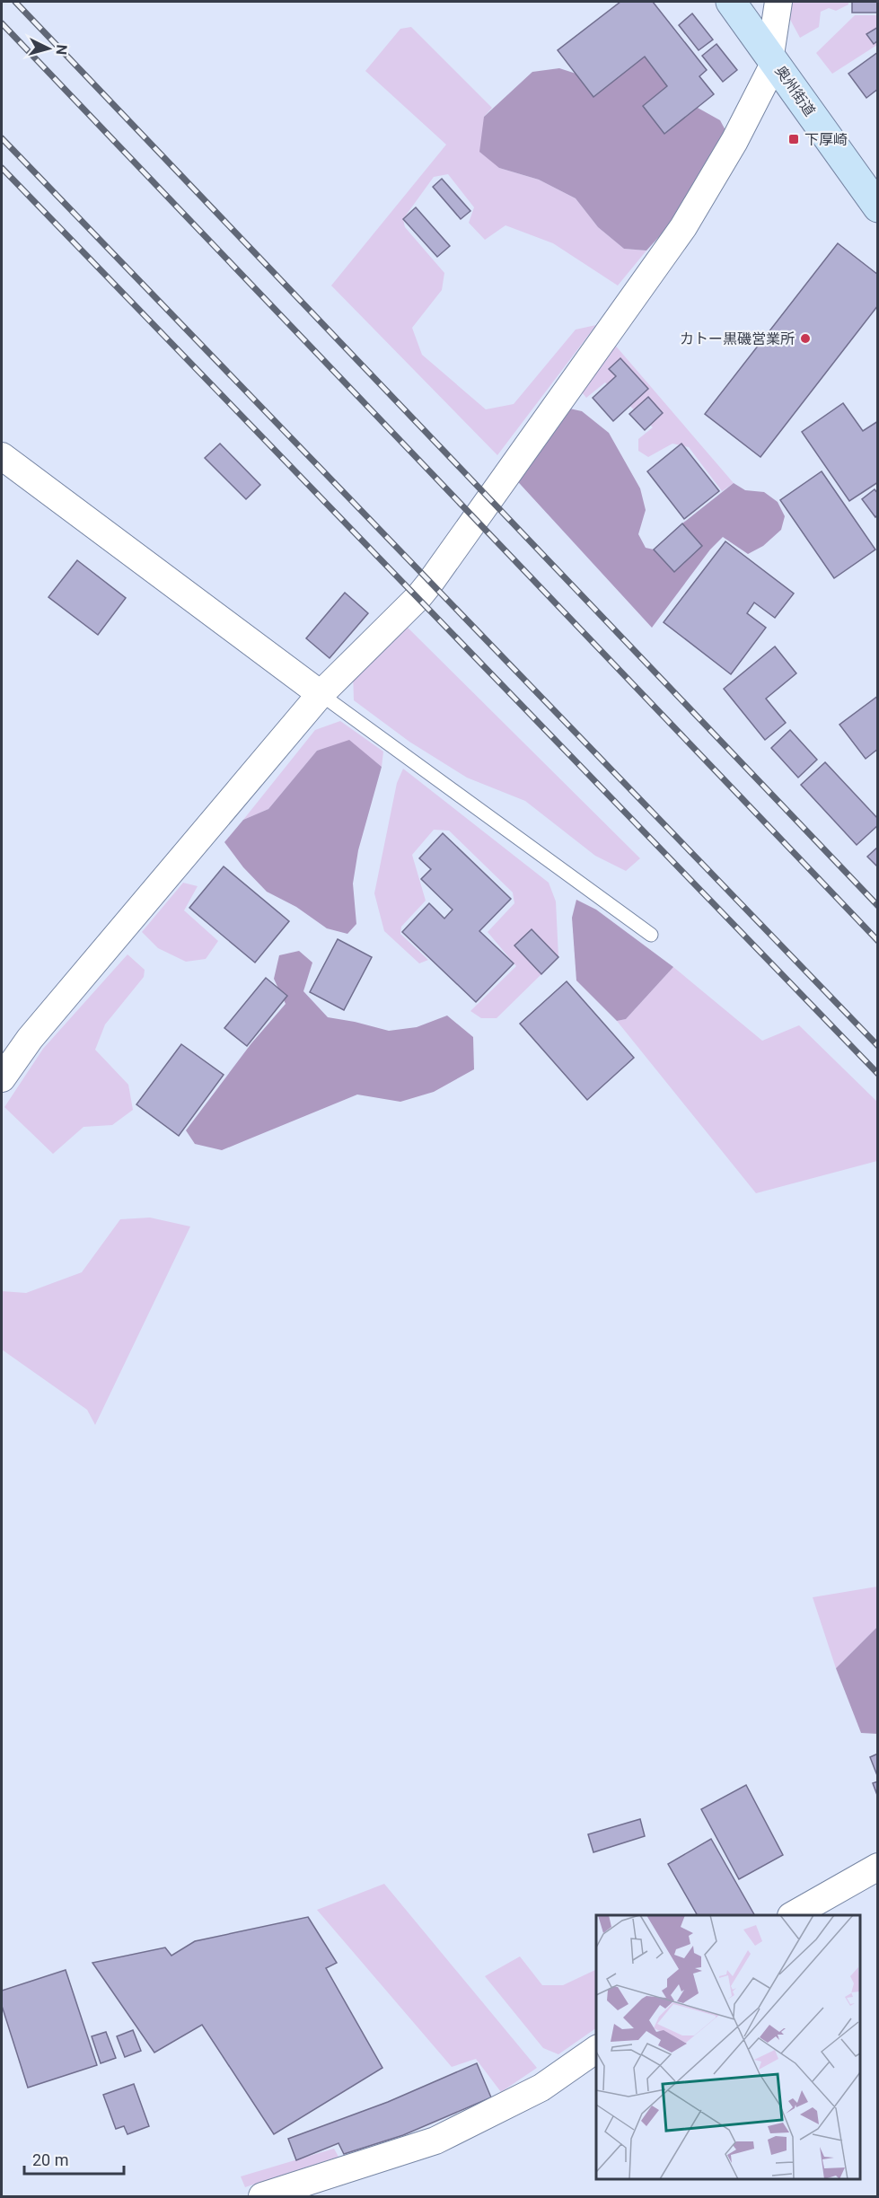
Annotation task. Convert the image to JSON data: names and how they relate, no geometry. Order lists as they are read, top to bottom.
{
  "streets": {
    "main road": ["奥州街道"]
  },
  "places": {
    "transit": ["下厚崎"],
    "other": ["カトー黒磯営業所"]
  },
  "scale_bar": "20 m",
  "north": "right"
}
